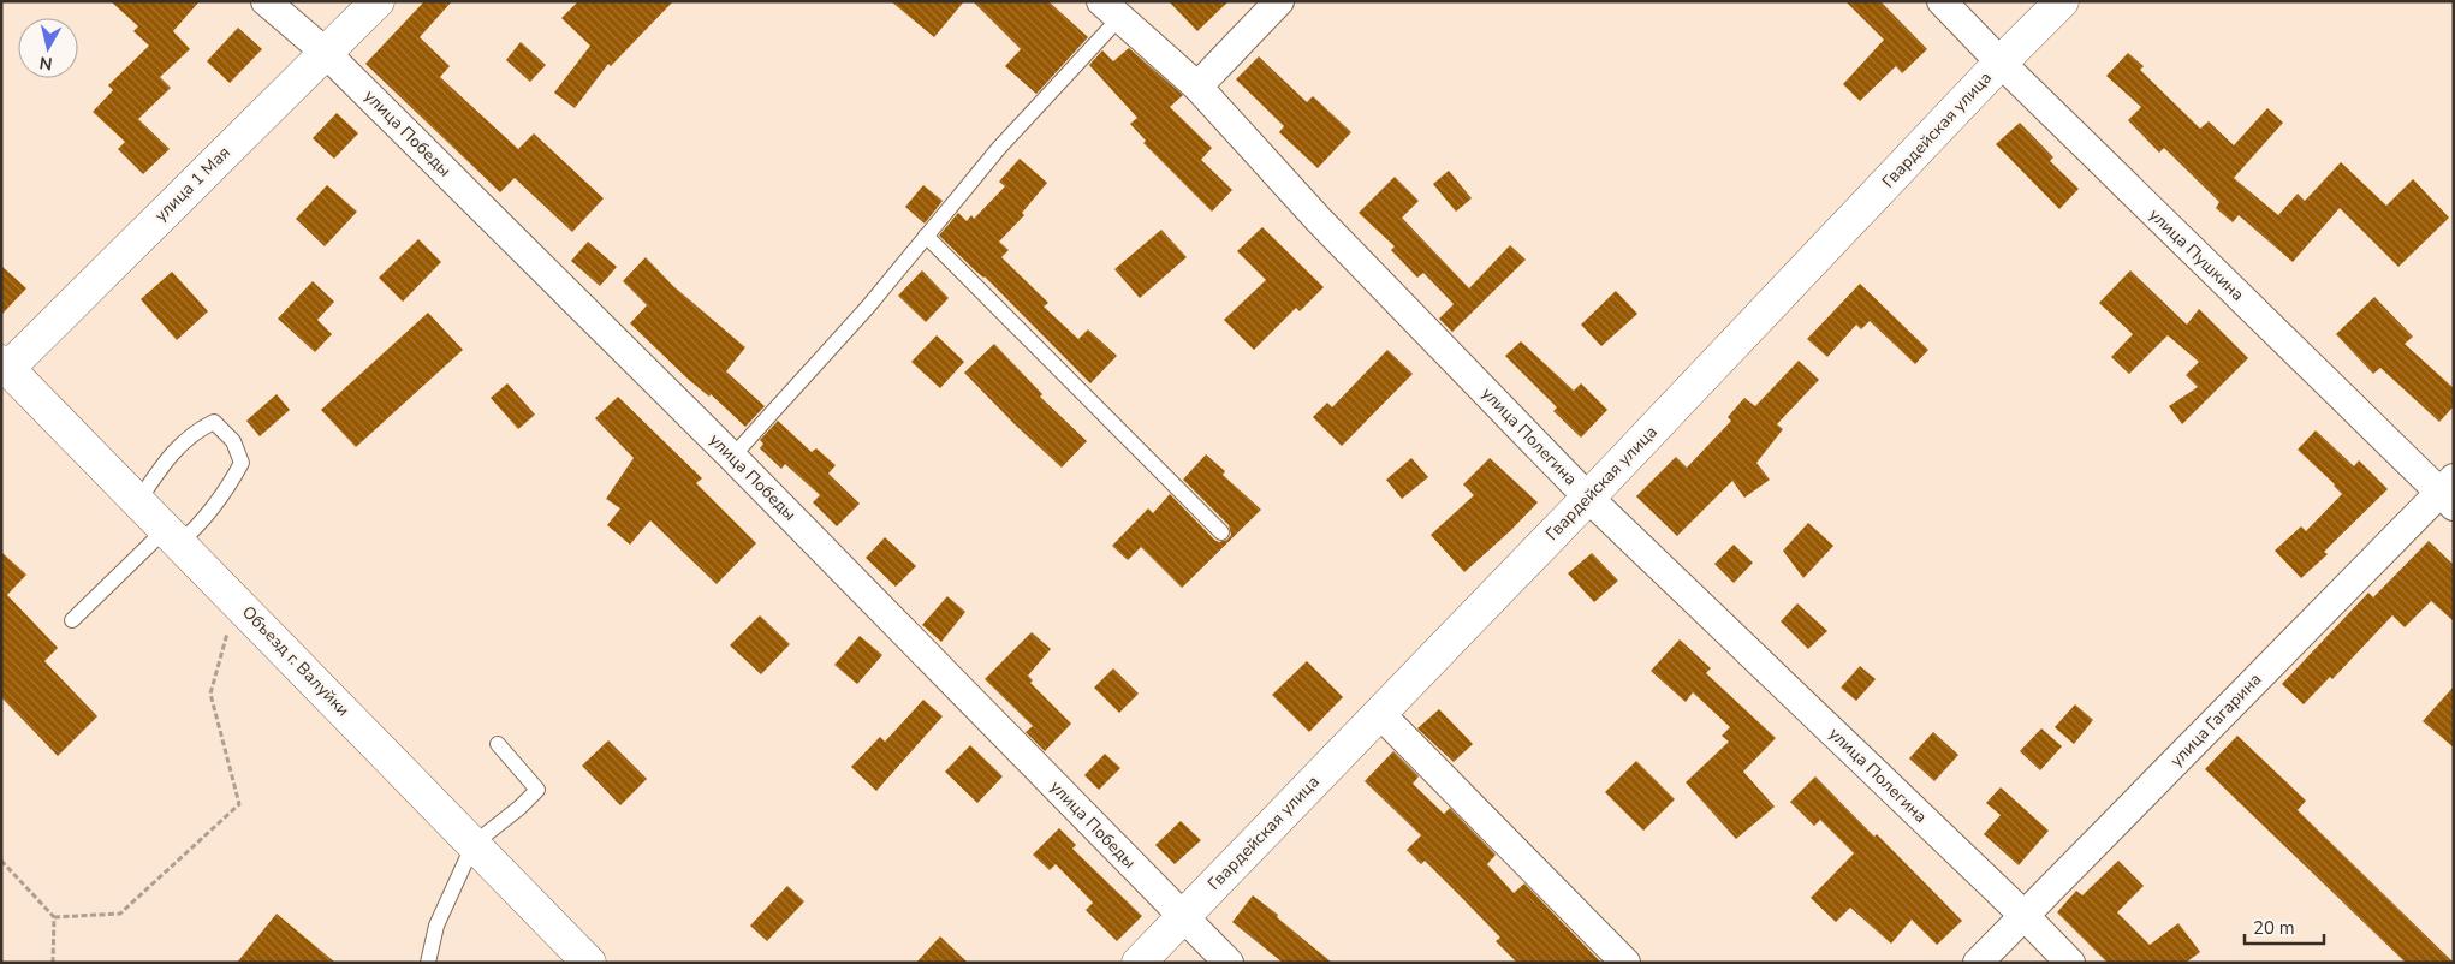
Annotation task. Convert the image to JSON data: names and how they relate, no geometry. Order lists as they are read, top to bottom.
{
  "streets": {
    "main road": ["Гвардейская улица", "улица 1 Мая", "Объезд г. Валуйки"],
    "street": [
      "улица Победы",
      "улица Пушкина",
      "улица Полегина",
      "улица Гагарина"
    ]
  },
  "crossings": [
    ["Гвардейская улица", "улица Победы"],
    ["Гвардейская улица", "улица Пушкина"],
    ["Гвардейская улица", "улица Полегина"],
    ["улица Победы", "улица 1 Мая"],
    ["улица 1 Мая", "Объезд г. Валуйки"],
    ["улица Пушкина", "улица Гагарина"],
    ["улица Полегина", "улица Гагарина"]
  ],
  "scale_bar": "20 m",
  "north": "bottom"
}
